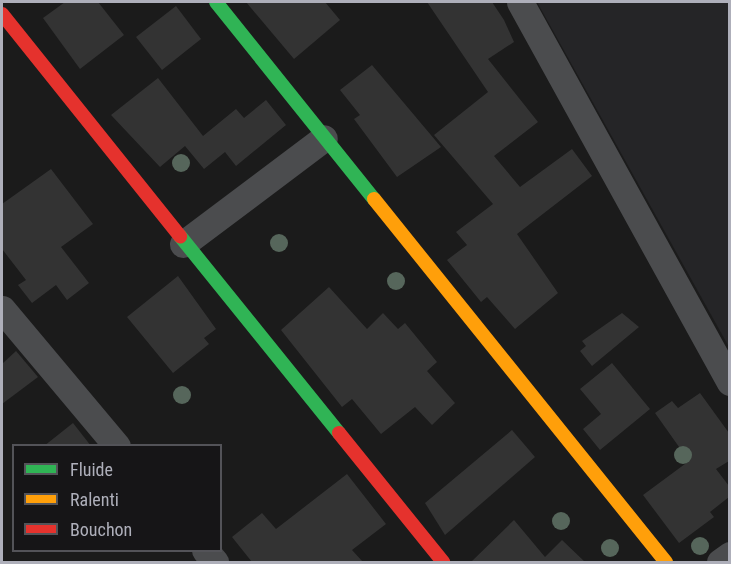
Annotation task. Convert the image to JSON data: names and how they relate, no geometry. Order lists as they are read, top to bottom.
{
  "legend": ["Fluide", "Ralenti", "Bouchon"]
}
